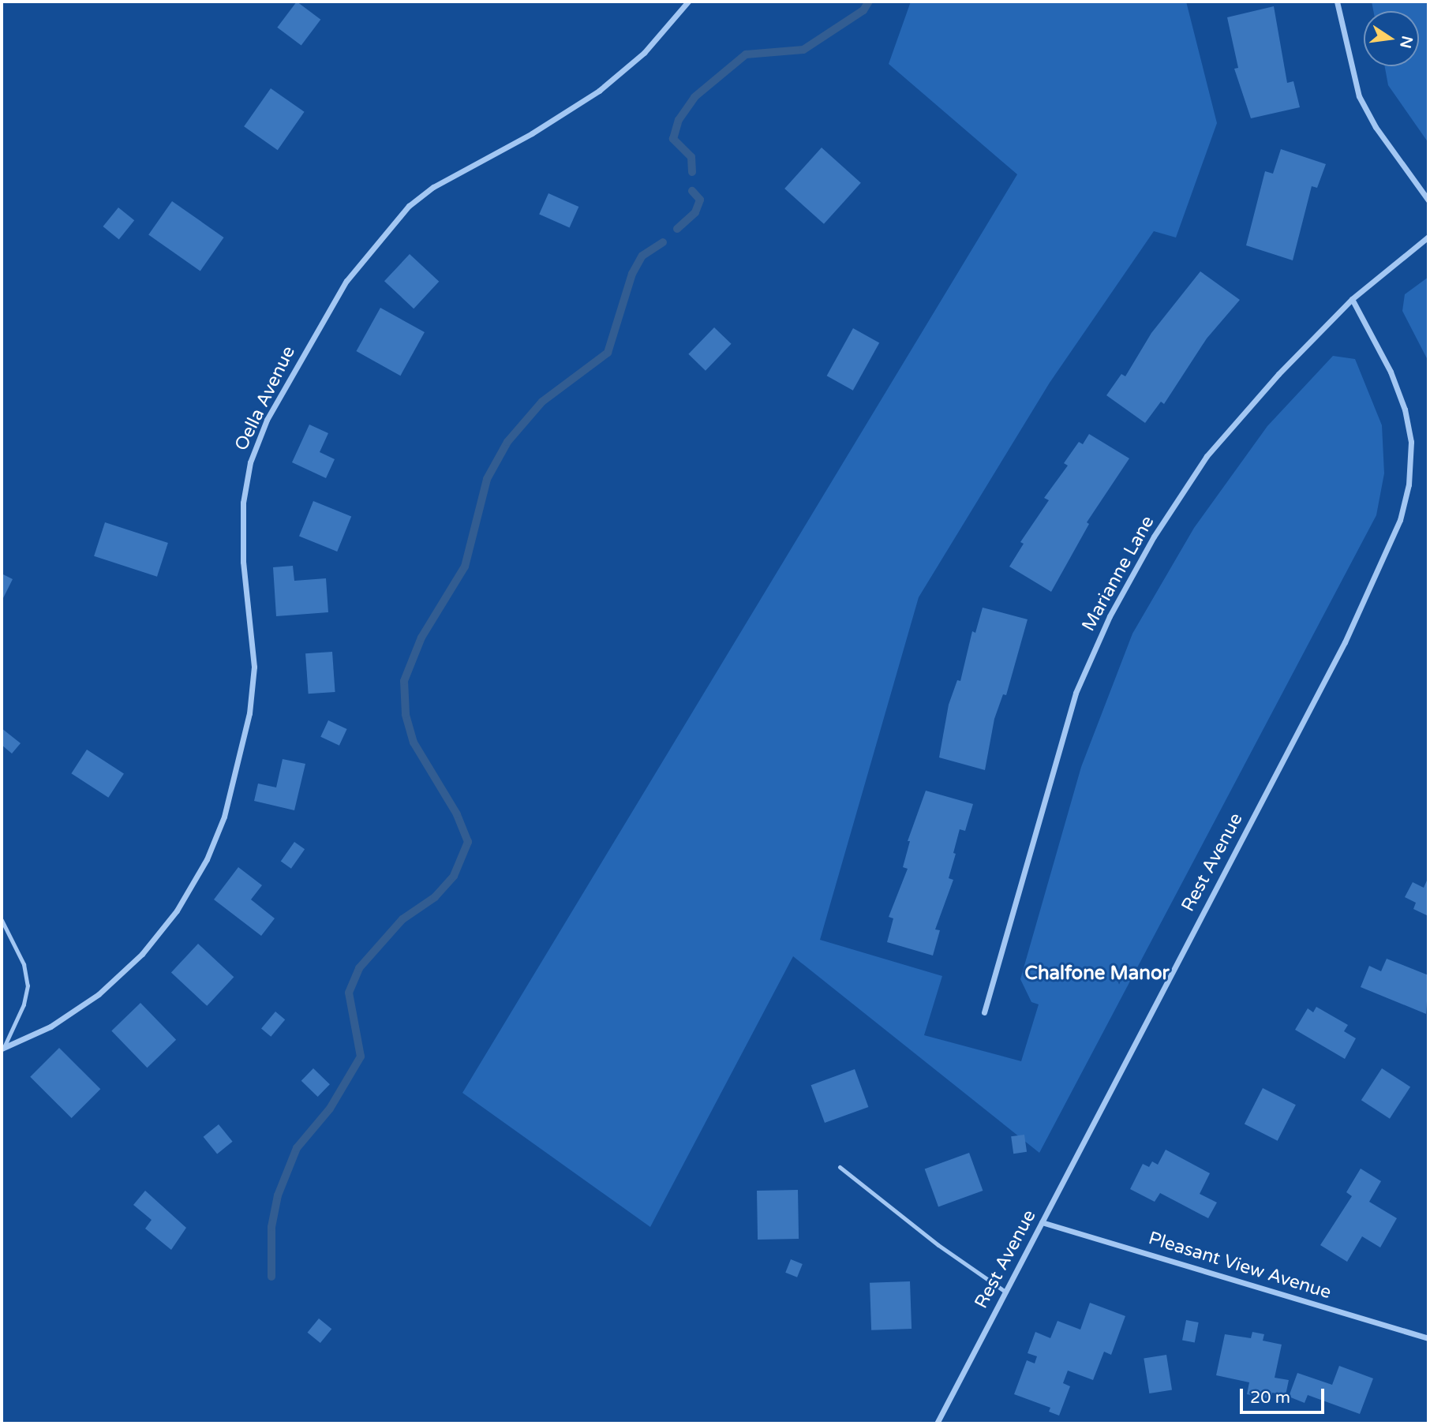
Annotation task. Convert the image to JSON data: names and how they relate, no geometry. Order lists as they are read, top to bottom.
{
  "streets": {
    "street": [
      "Oella Avenue",
      "Marianne Lane",
      "Rest Avenue",
      "Pleasant View Avenue"
    ]
  },
  "crossings": [
    ["Marianne Lane", "Rest Avenue"],
    ["Rest Avenue", "Pleasant View Avenue"]
  ],
  "districts": ["Chalfone Manor"],
  "scale_bar": "20 m",
  "north": "right"
}
